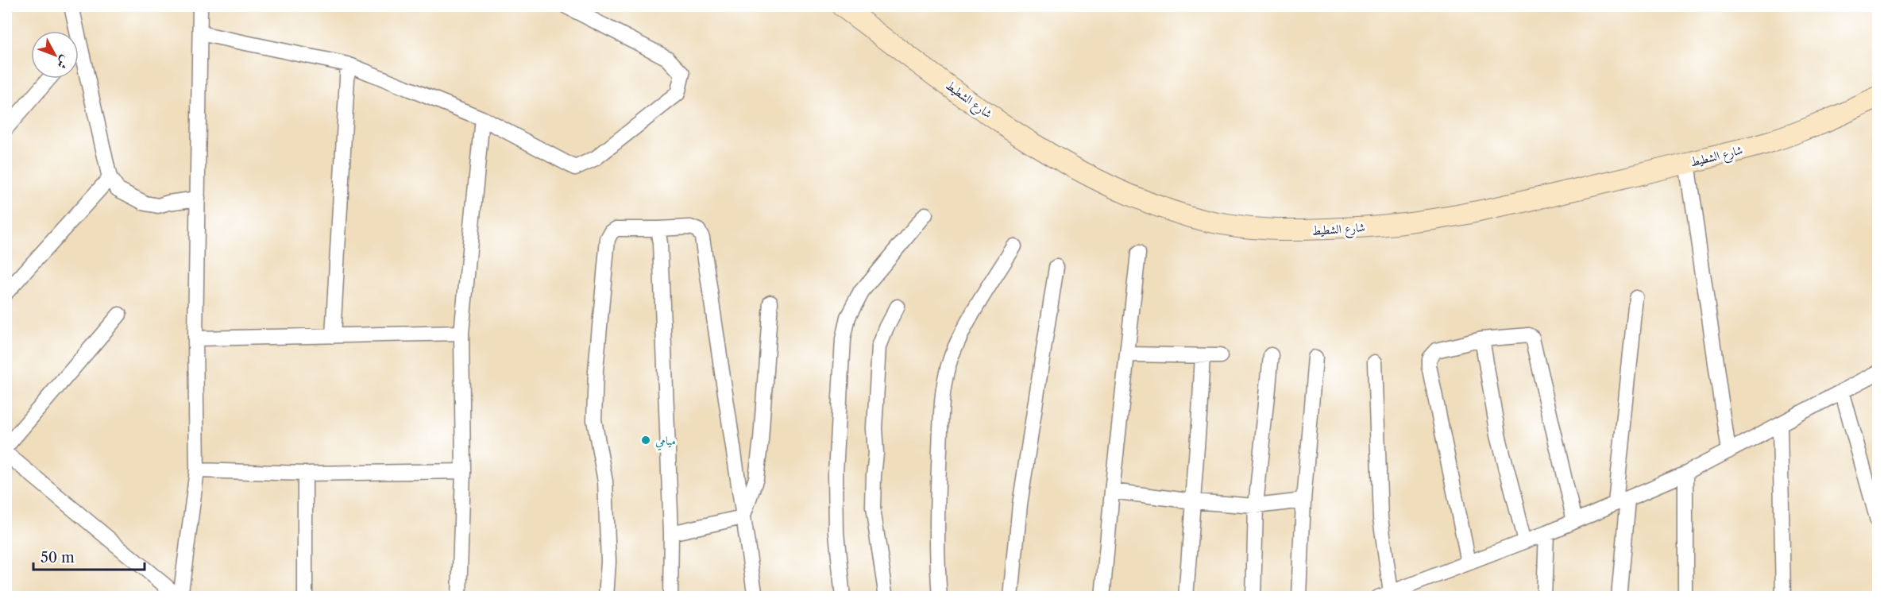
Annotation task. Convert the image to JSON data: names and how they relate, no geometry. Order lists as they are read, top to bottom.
{
  "streets": {
    "main road": ["شارع الشطيط"]
  },
  "places": ["ميامي"],
  "scale_bar": "50 m",
  "north": "bottom right"
}
